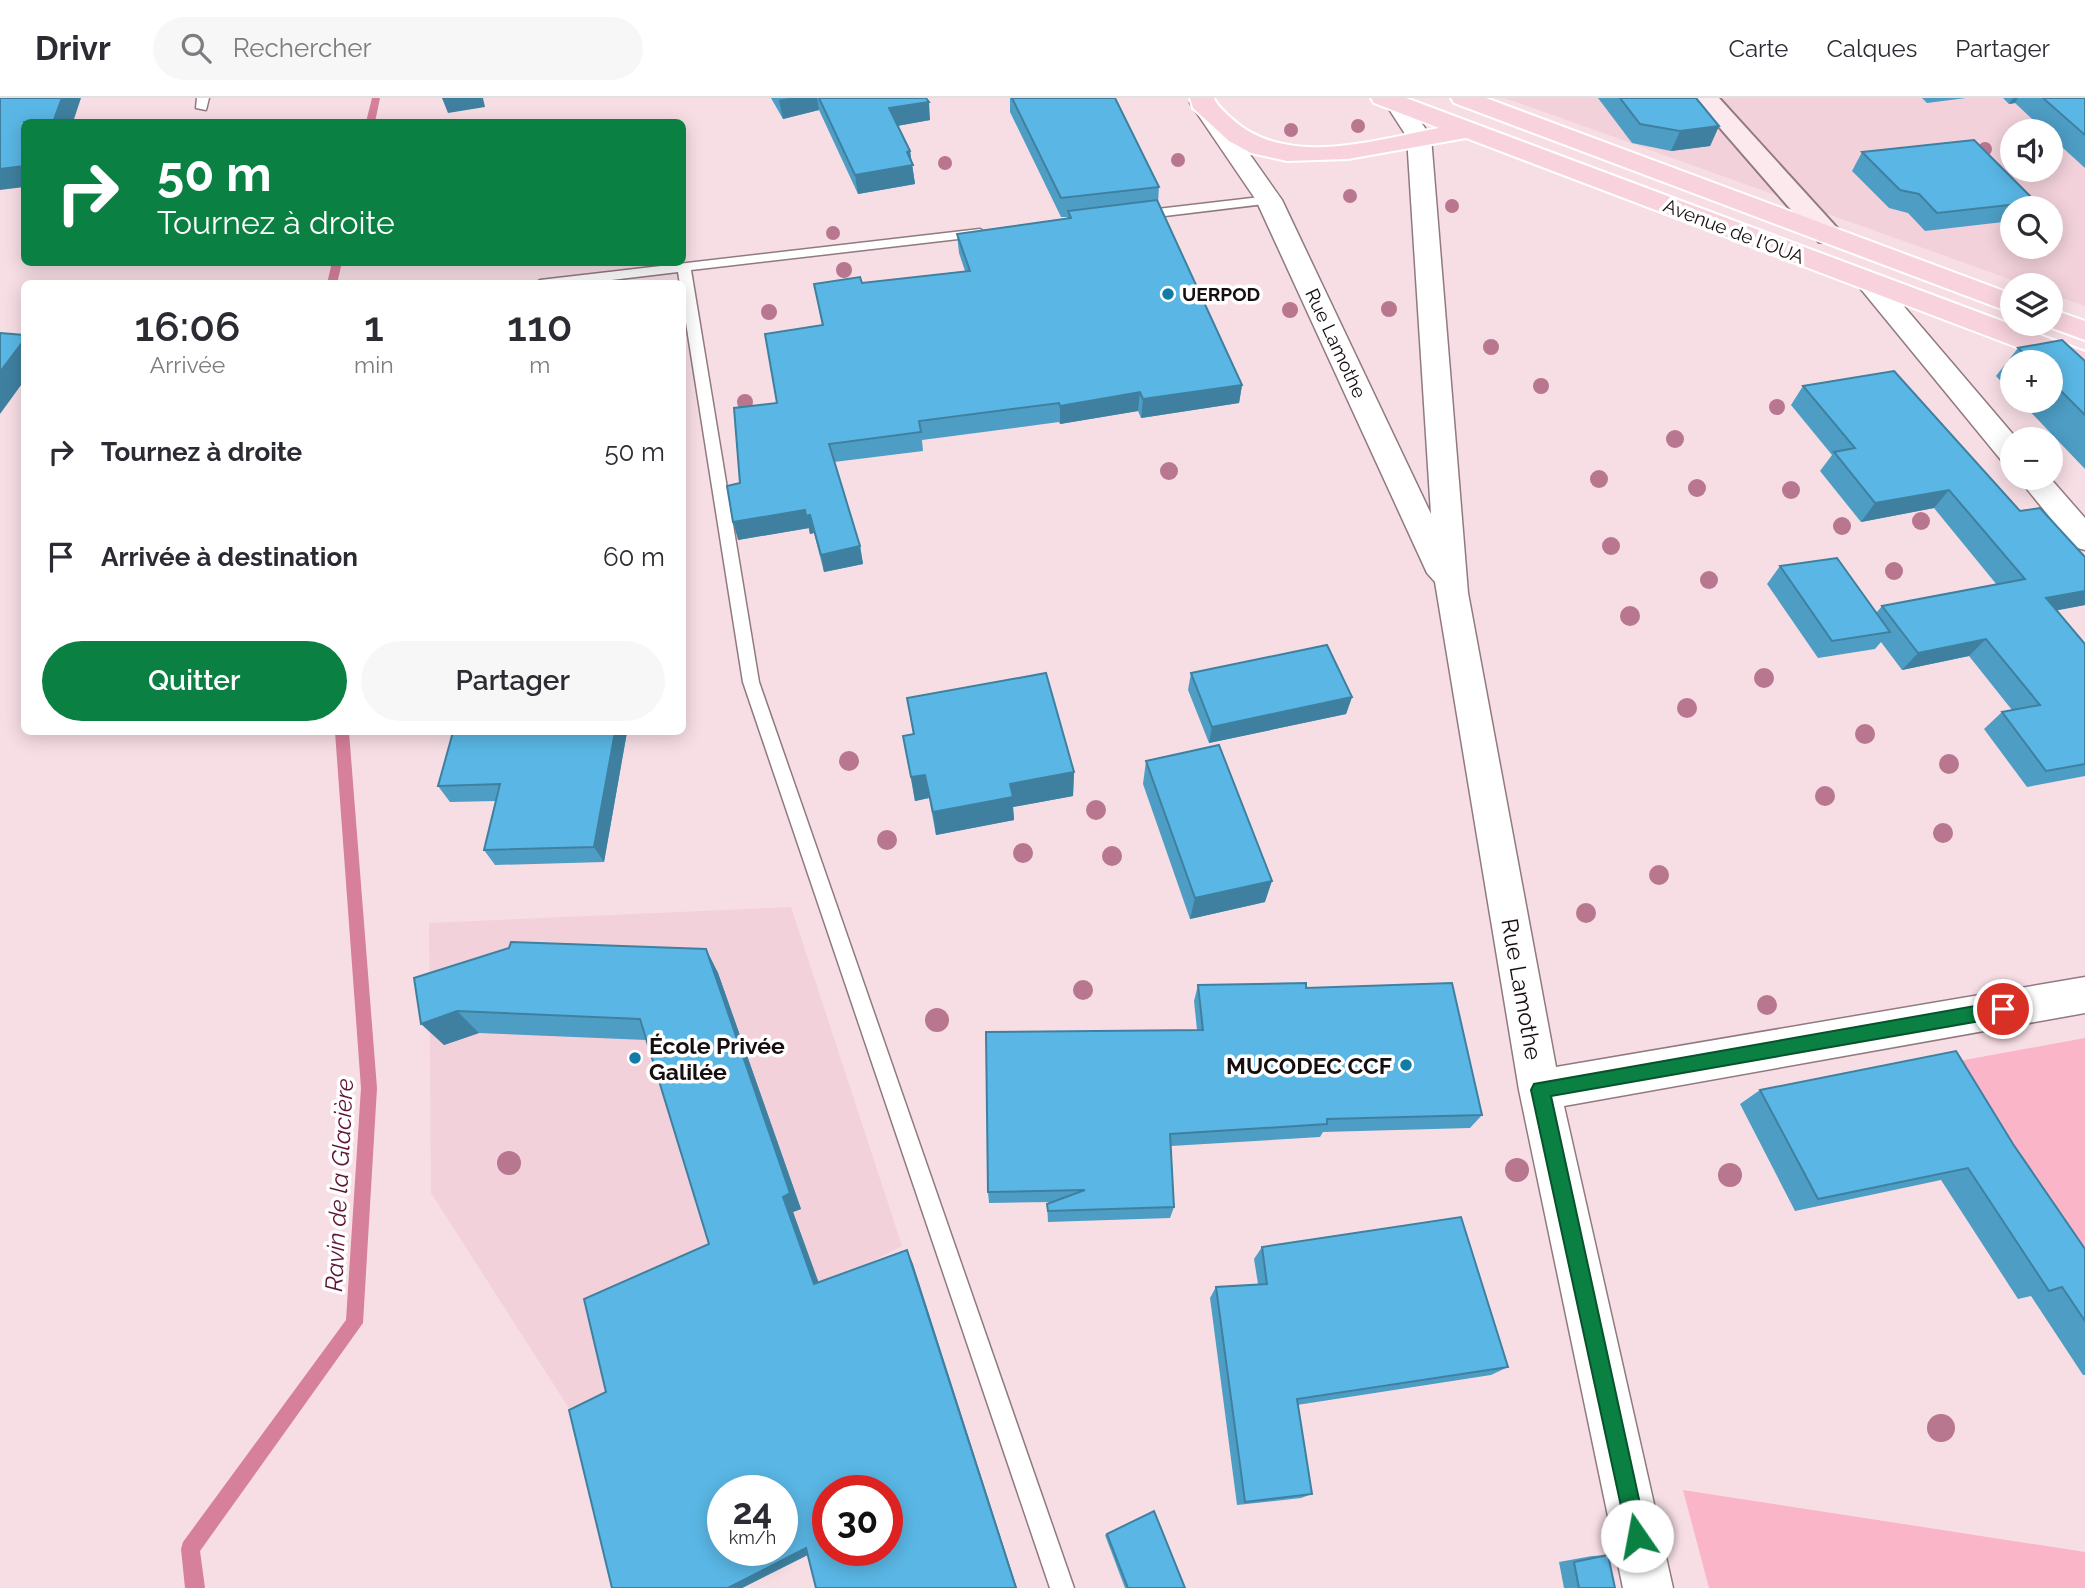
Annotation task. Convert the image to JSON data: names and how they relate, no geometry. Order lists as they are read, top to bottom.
{
  "streets": {
    "main road": ["Avenue de l'OUA"],
    "street": ["Rue Lamothe"]
  },
  "crossings": [
    ["Avenue de l'OUA", "Rue Lamothe"]
  ],
  "water": ["Ravin de la Glacière"],
  "places": ["UERPOD", "École Privée Galilée", "MUCODEC CCF"],
  "page": {
    "header": "Drivr",
    "search": "Rechercher",
    "nav": ["Carte", "Calques", "Partager"],
    "map_buttons": ["+", "−"],
    "turn": ["50 m", "Tournez à droite"],
    "eta": [
      "16:06",
      "Arrivée",
      "1",
      "min",
      "110",
      "m"
    ],
    "list": [
      {
        "name": "Tournez à droite",
        "value": "50 m"
      },
      {
        "name": "Arrivée à destination",
        "value": "60 m"
      }
    ],
    "buttons": ["Quitter", "Partager"],
    "speed": "24 km/h",
    "limit": "30"
  }
}
